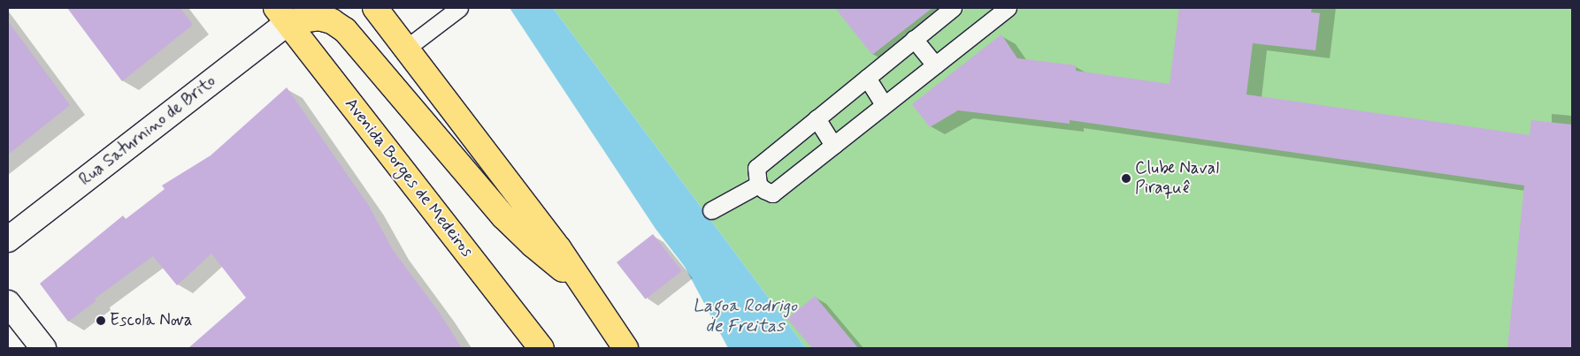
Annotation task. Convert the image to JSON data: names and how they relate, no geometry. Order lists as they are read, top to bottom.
{
  "streets": {
    "highway": ["Avenida Borges de Medeiros"],
    "street": ["Rua Saturnino de Brito"]
  },
  "crossings": [
    ["Rua Saturnino de Brito", "Avenida Borges de Medeiros"]
  ],
  "water": ["Lagoa Rodrigo de Freitas"],
  "places": ["Clube Naval Piraquê", "Escola Nova"]
}
